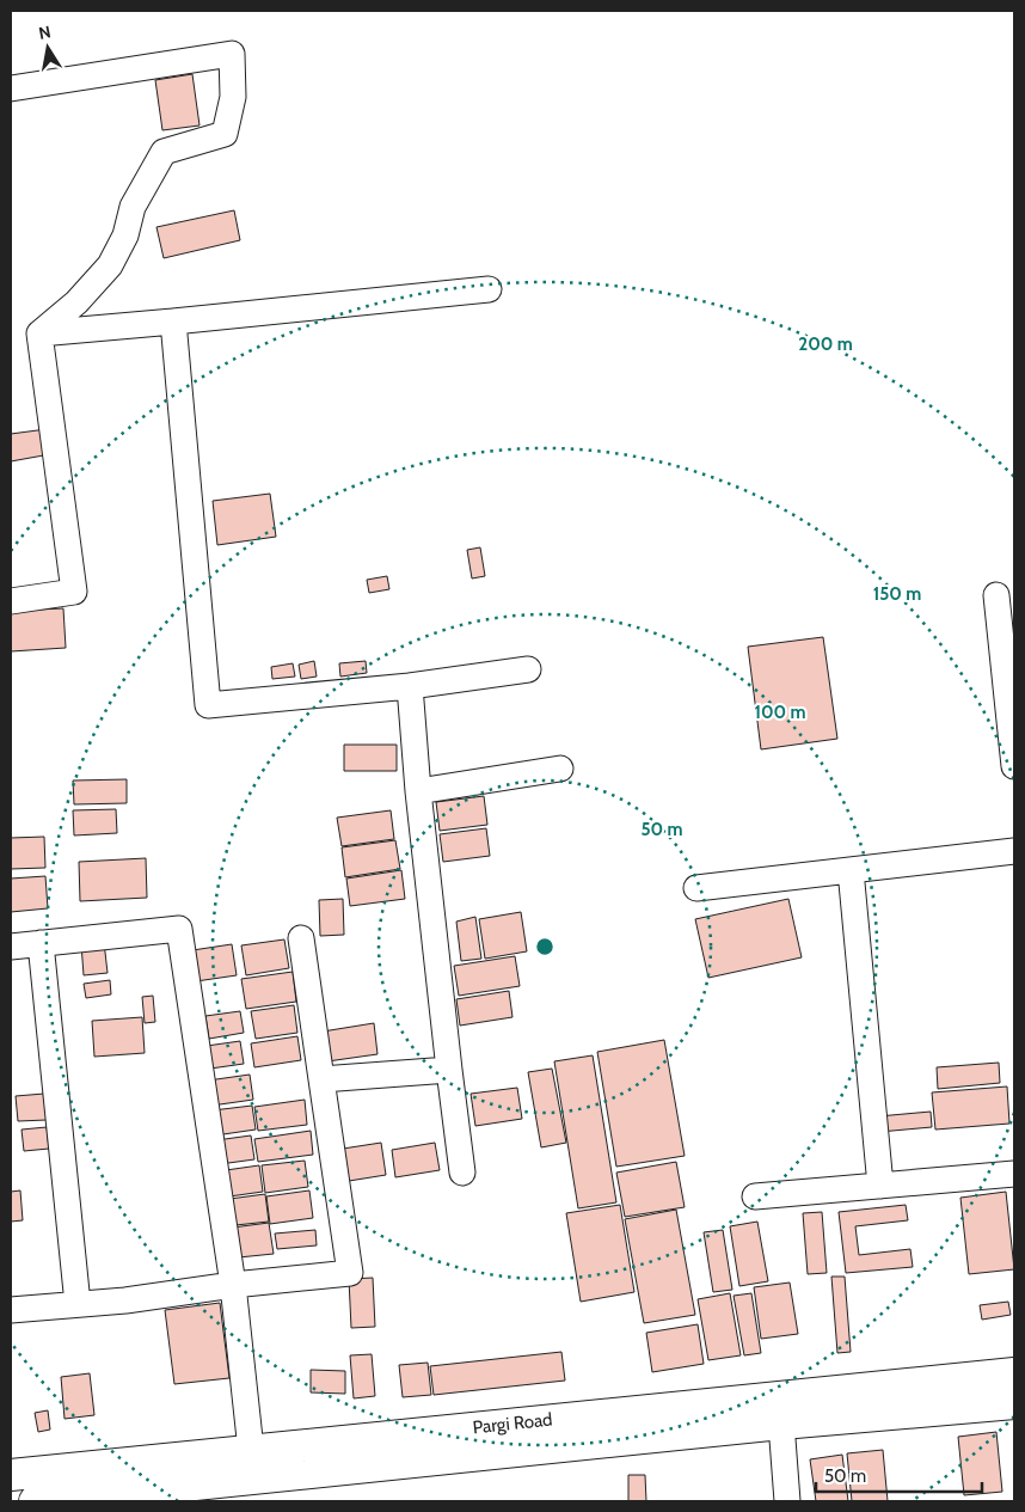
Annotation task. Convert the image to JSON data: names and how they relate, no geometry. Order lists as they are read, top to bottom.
{
  "streets": {
    "main road": ["Pargi Road"]
  },
  "scale_bar": "50 m",
  "north": "top",
  "rings": [
    "200 m",
    "150 m",
    "100 m",
    "50 m"
  ]
}
